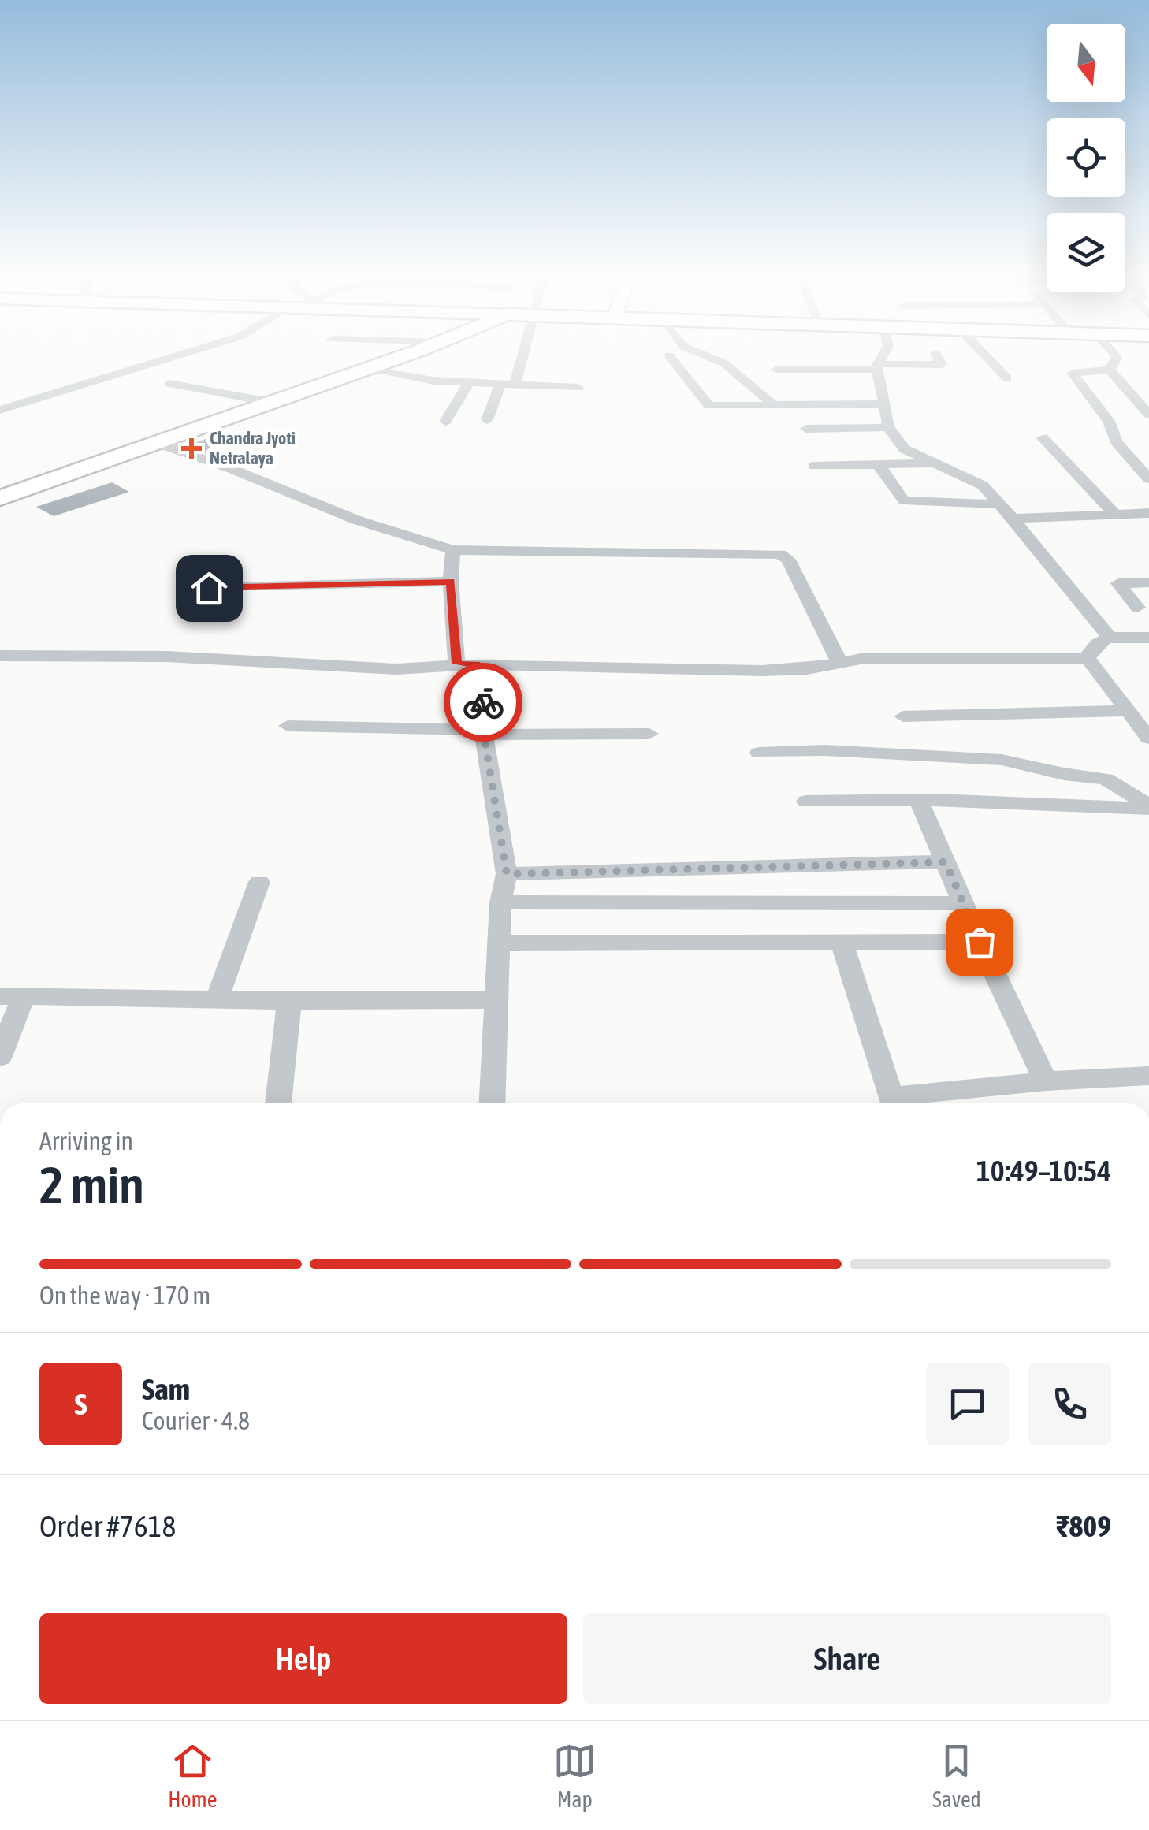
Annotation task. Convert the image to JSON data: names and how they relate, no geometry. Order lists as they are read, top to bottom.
{
  "places": {
    "health": ["Chandra Jyoti Netralaya"]
  },
  "north": "bottom",
  "page": {
    "heading": ["2 min", "Arriving in", "10:49–10:54"],
    "panel": [
      "Sam",
      "Courier · 4.8",
      "Order #7618",
      "₹809"
    ],
    "bar": "On the way · 170 m",
    "round": "S",
    "buttons": ["Help", "Share"],
    "tabs": ["Home", "Map", "Saved"]
  }
}
